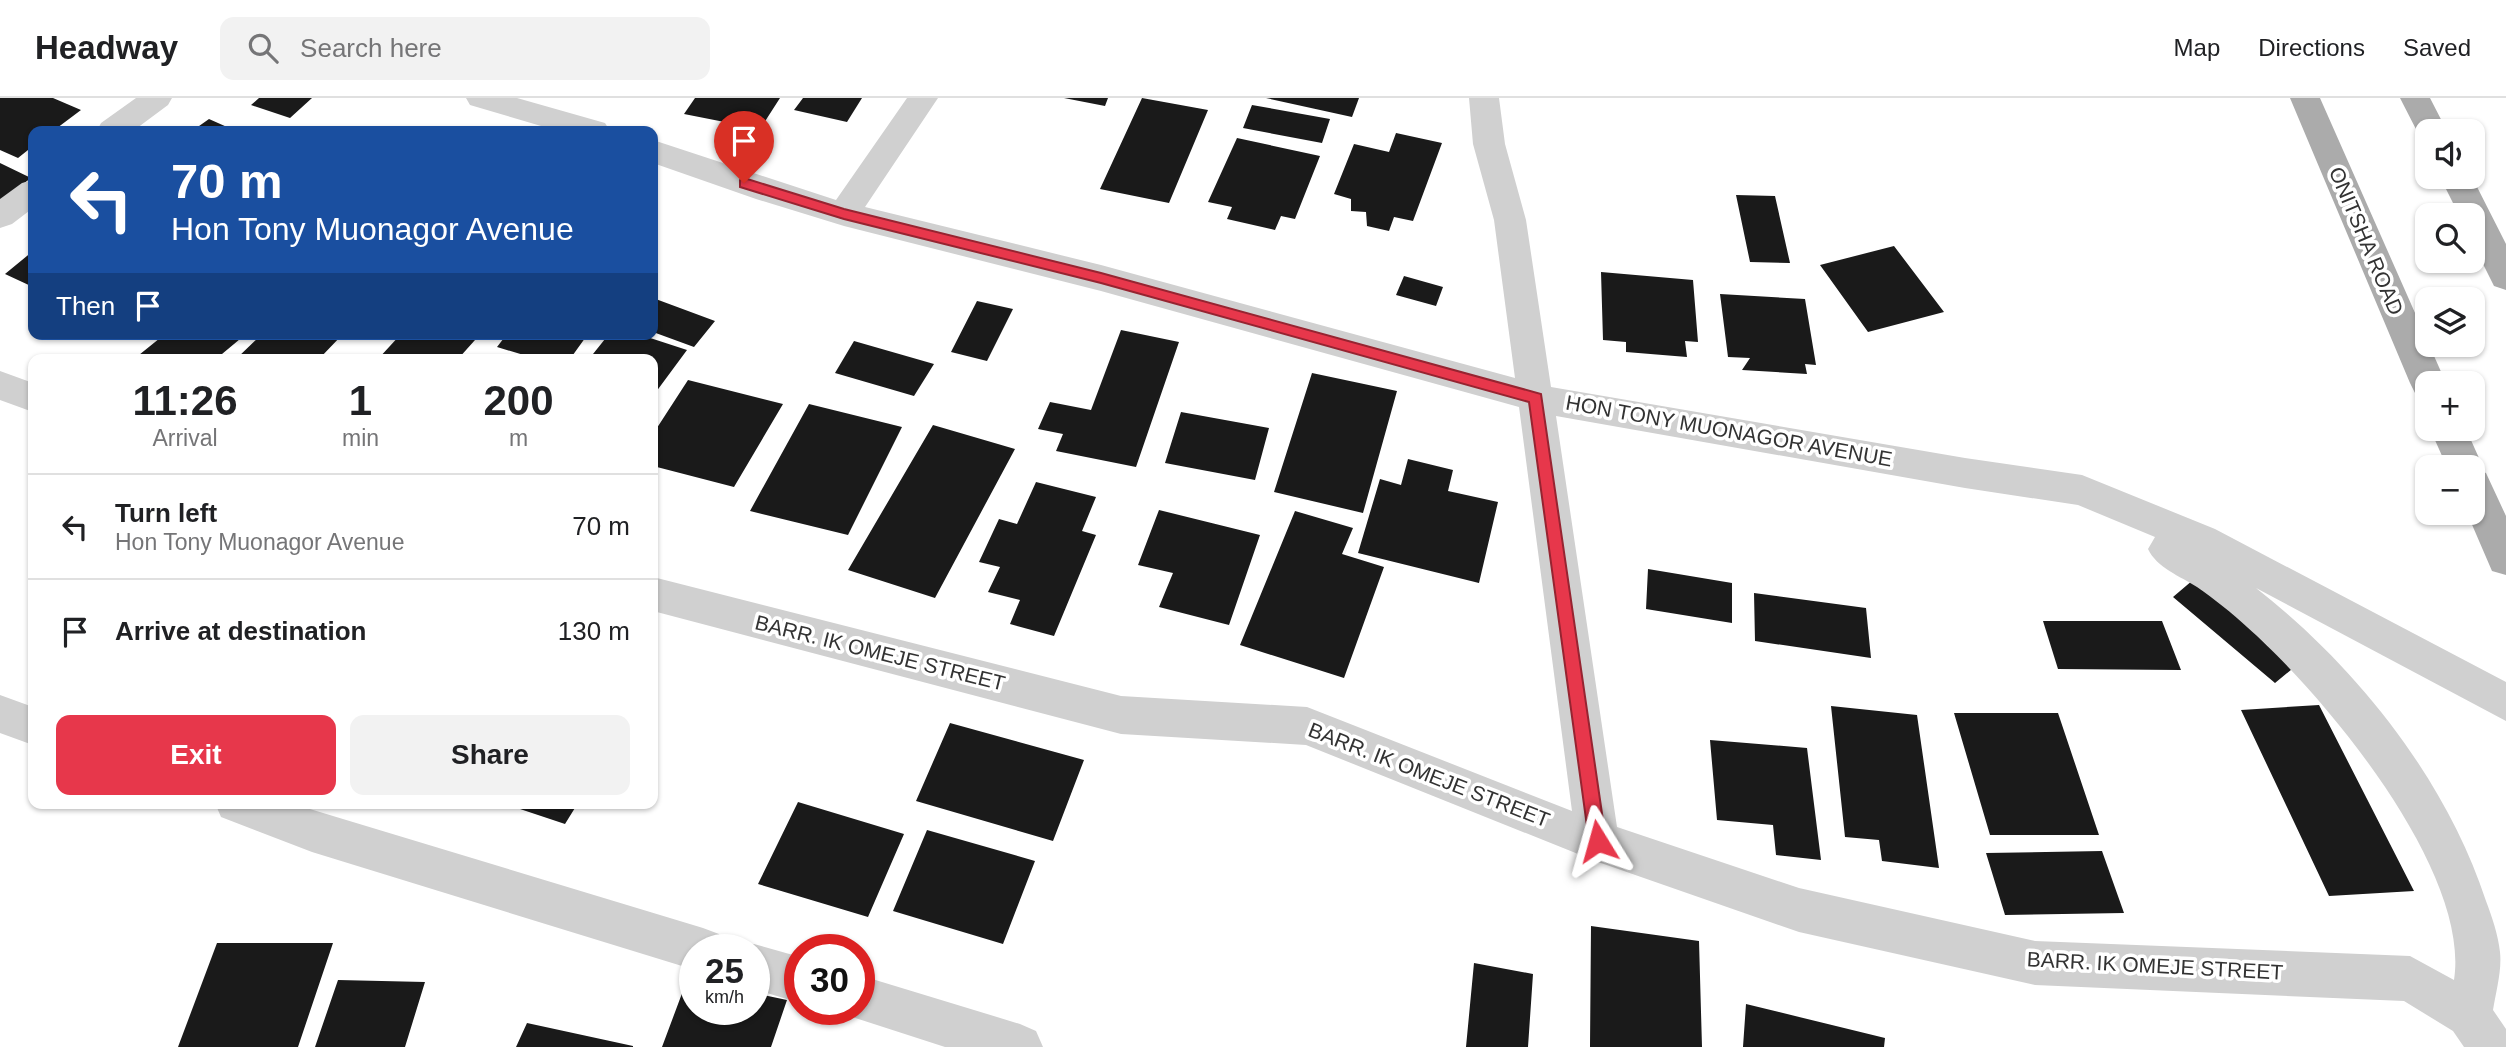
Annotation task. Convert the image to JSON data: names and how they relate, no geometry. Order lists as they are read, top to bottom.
{
  "streets": {
    "main road": ["ONITSHA ROAD"],
    "street": ["HON TONY MUONAGOR AVENUE", "BARR. IK OMEJE STREET"]
  },
  "page": {
    "header": "Headway",
    "search": "Search here",
    "nav": ["Map", "Directions", "Saved"],
    "map_buttons": ["+", "−"],
    "turn": ["70 m", "Hon Tony Muonagor Avenue"],
    "then": "Then",
    "eta": [
      "11:26",
      "Arrival",
      "1",
      "min",
      "200",
      "m"
    ],
    "list": [
      {
        "name": "Turn left",
        "note": "Hon Tony Muonagor Avenue",
        "value": "70 m"
      },
      {
        "name": "Arrive at destination",
        "value": "130 m"
      }
    ],
    "buttons": ["Exit", "Share"],
    "speed": "25 km/h",
    "limit": "30"
  }
}
